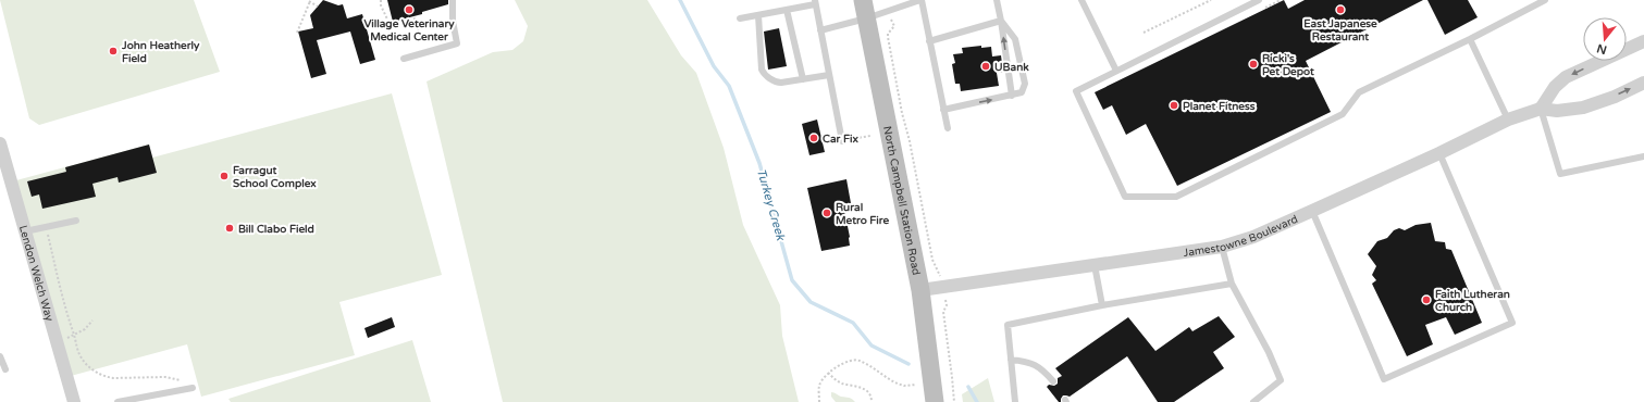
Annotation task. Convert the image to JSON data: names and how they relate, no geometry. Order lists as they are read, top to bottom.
{
  "streets": {
    "main road": ["North Campbell Station Road"],
    "street": ["Jamestowne Boulevard", "Lendon Welch Way"]
  },
  "crossings": [
    ["North Campbell Station Road", "Jamestowne Boulevard"]
  ],
  "water": ["Turkey Creek"],
  "places": [
    "Village Veterinary Medical Center",
    "East Japanese Restaurant",
    "John Heatherly Field",
    "Ricki's Pet Depot",
    "UBank",
    "Planet Fitness",
    "Car Fix",
    "Farragut School Complex",
    "Rural Metro Fire",
    "Bill Clabo Field",
    "Faith Lutheran Church"
  ],
  "north": "bottom"
}
